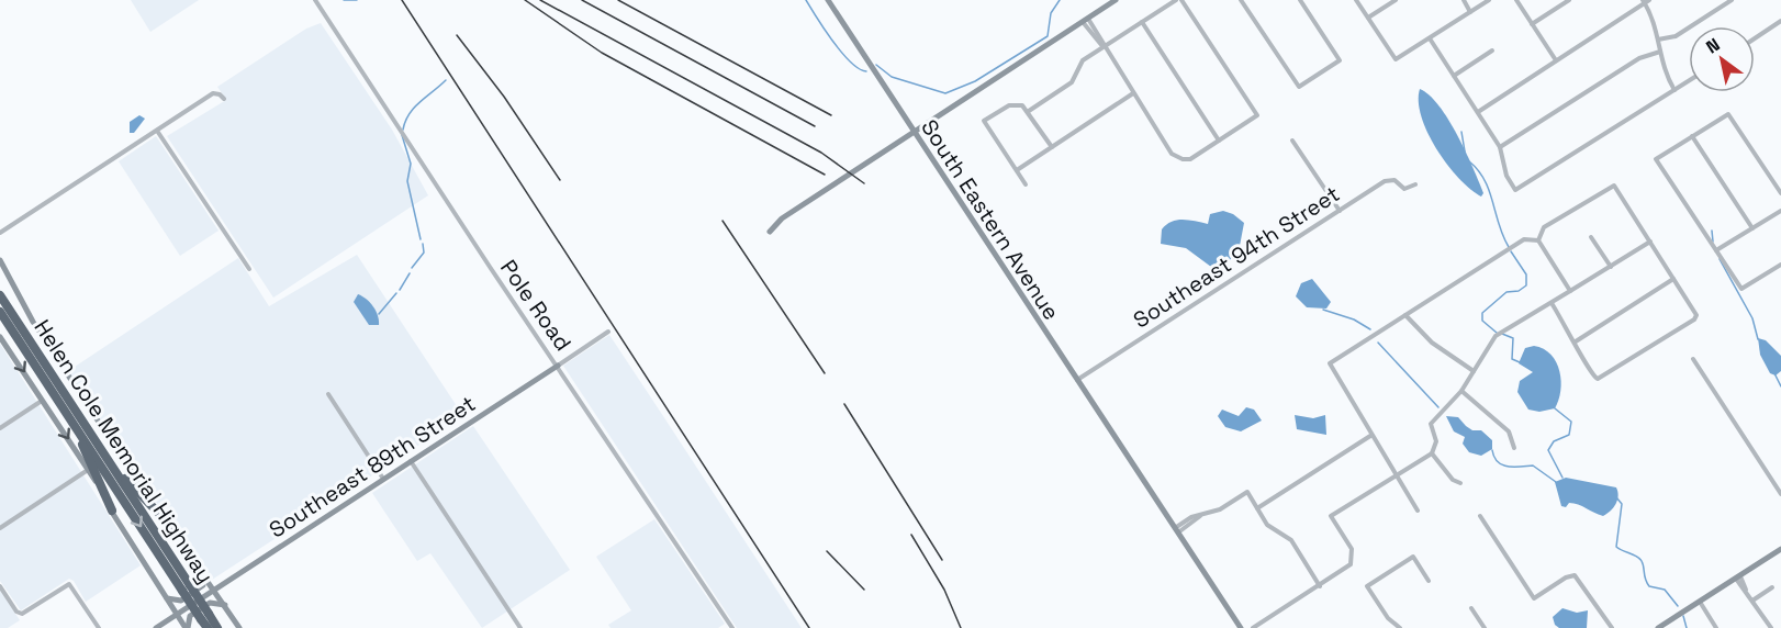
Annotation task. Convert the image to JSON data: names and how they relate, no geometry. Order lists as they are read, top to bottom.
{
  "streets": {
    "highway": ["Helen Cole Memorial Highway"],
    "main road": ["South Eastern Avenue", "Southeast 89th Street"],
    "street": ["Southeast 94th Street", "Pole Road"]
  },
  "crossings": [
    ["South Eastern Avenue", "Southeast 94th Street"],
    ["Pole Road", "Southeast 89th Street"]
  ],
  "north": "top left"
}
